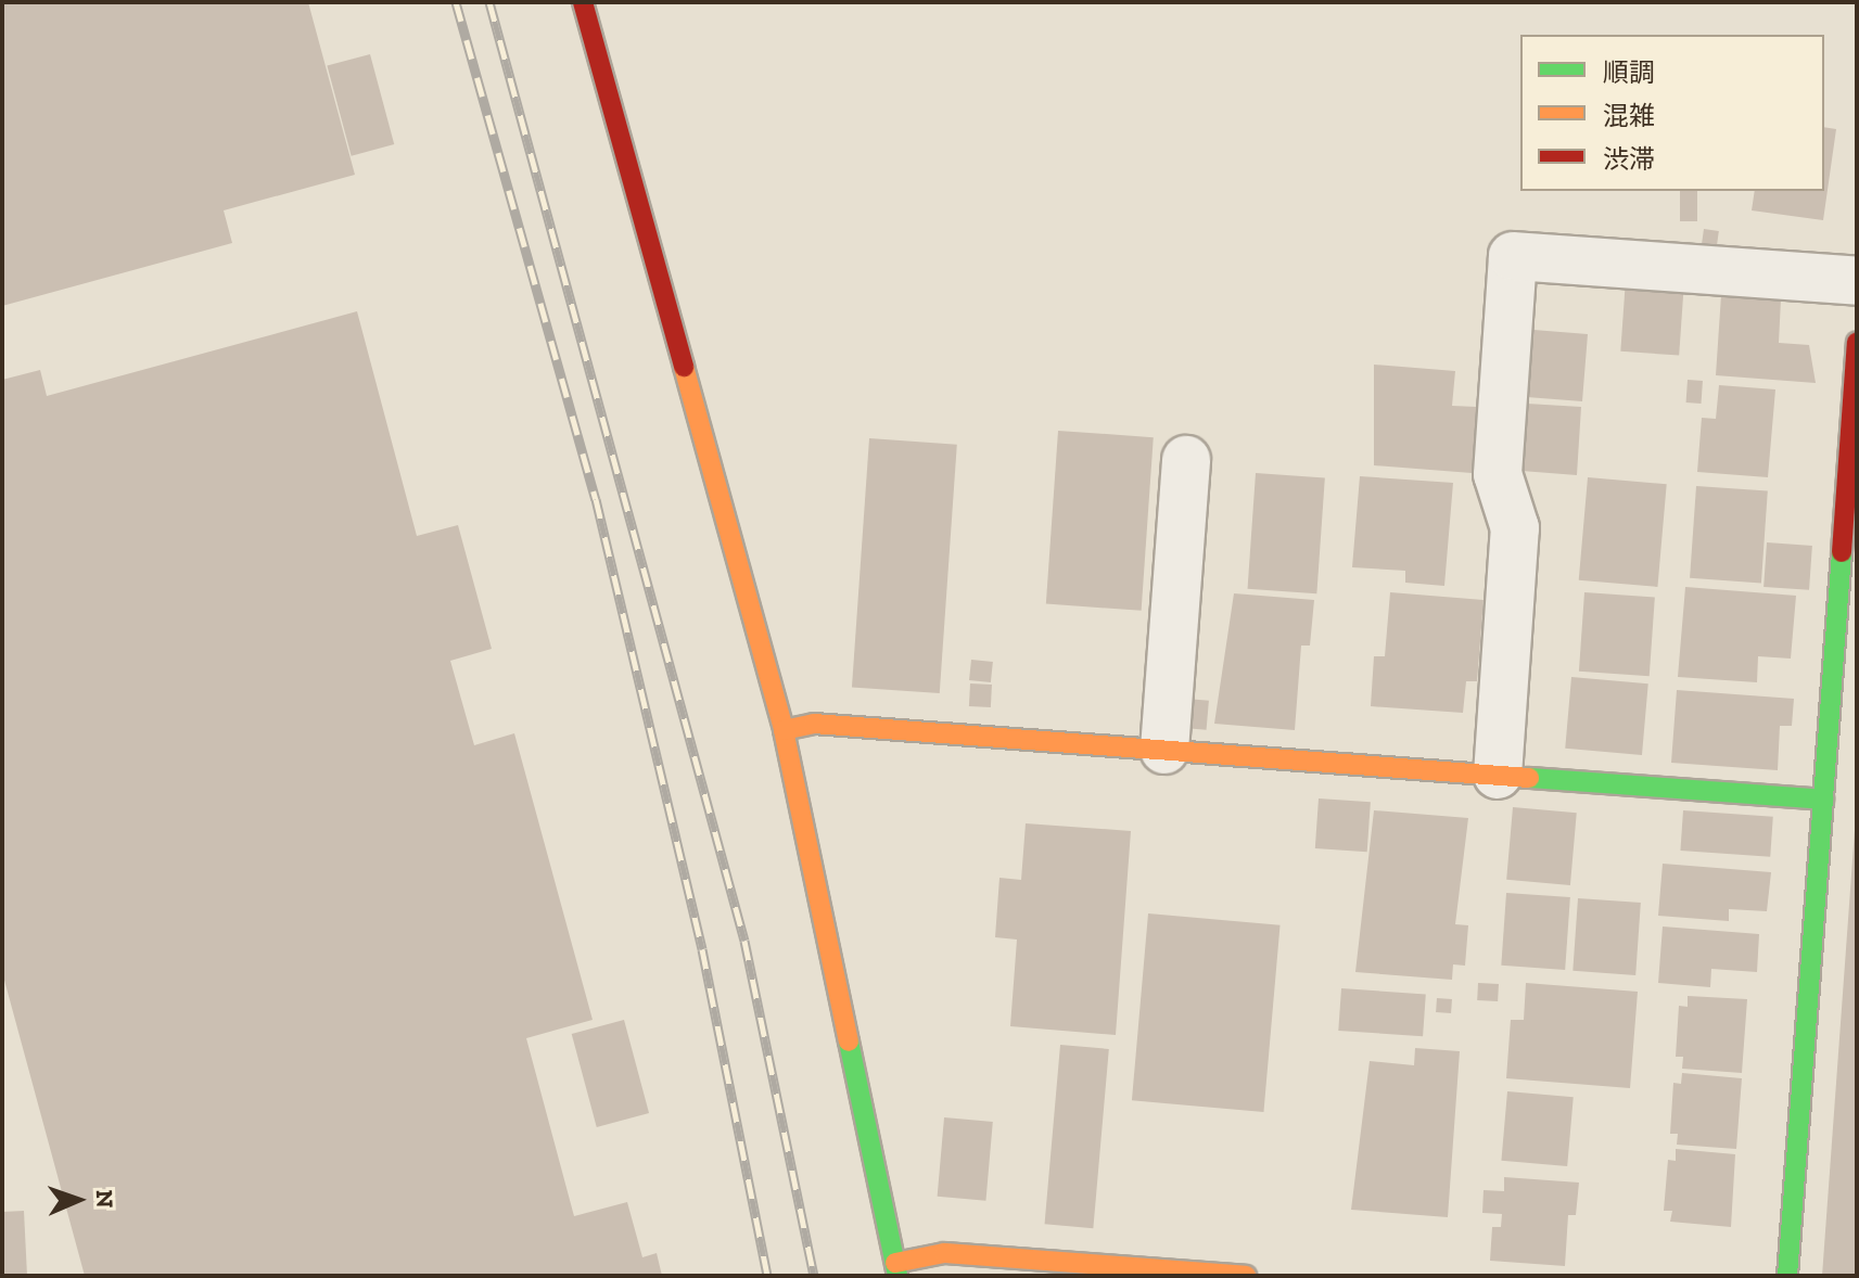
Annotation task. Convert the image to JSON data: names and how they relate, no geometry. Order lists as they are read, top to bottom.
{
  "legend": ["順調", "混雑", "渋滞"],
  "north": "right"
}
